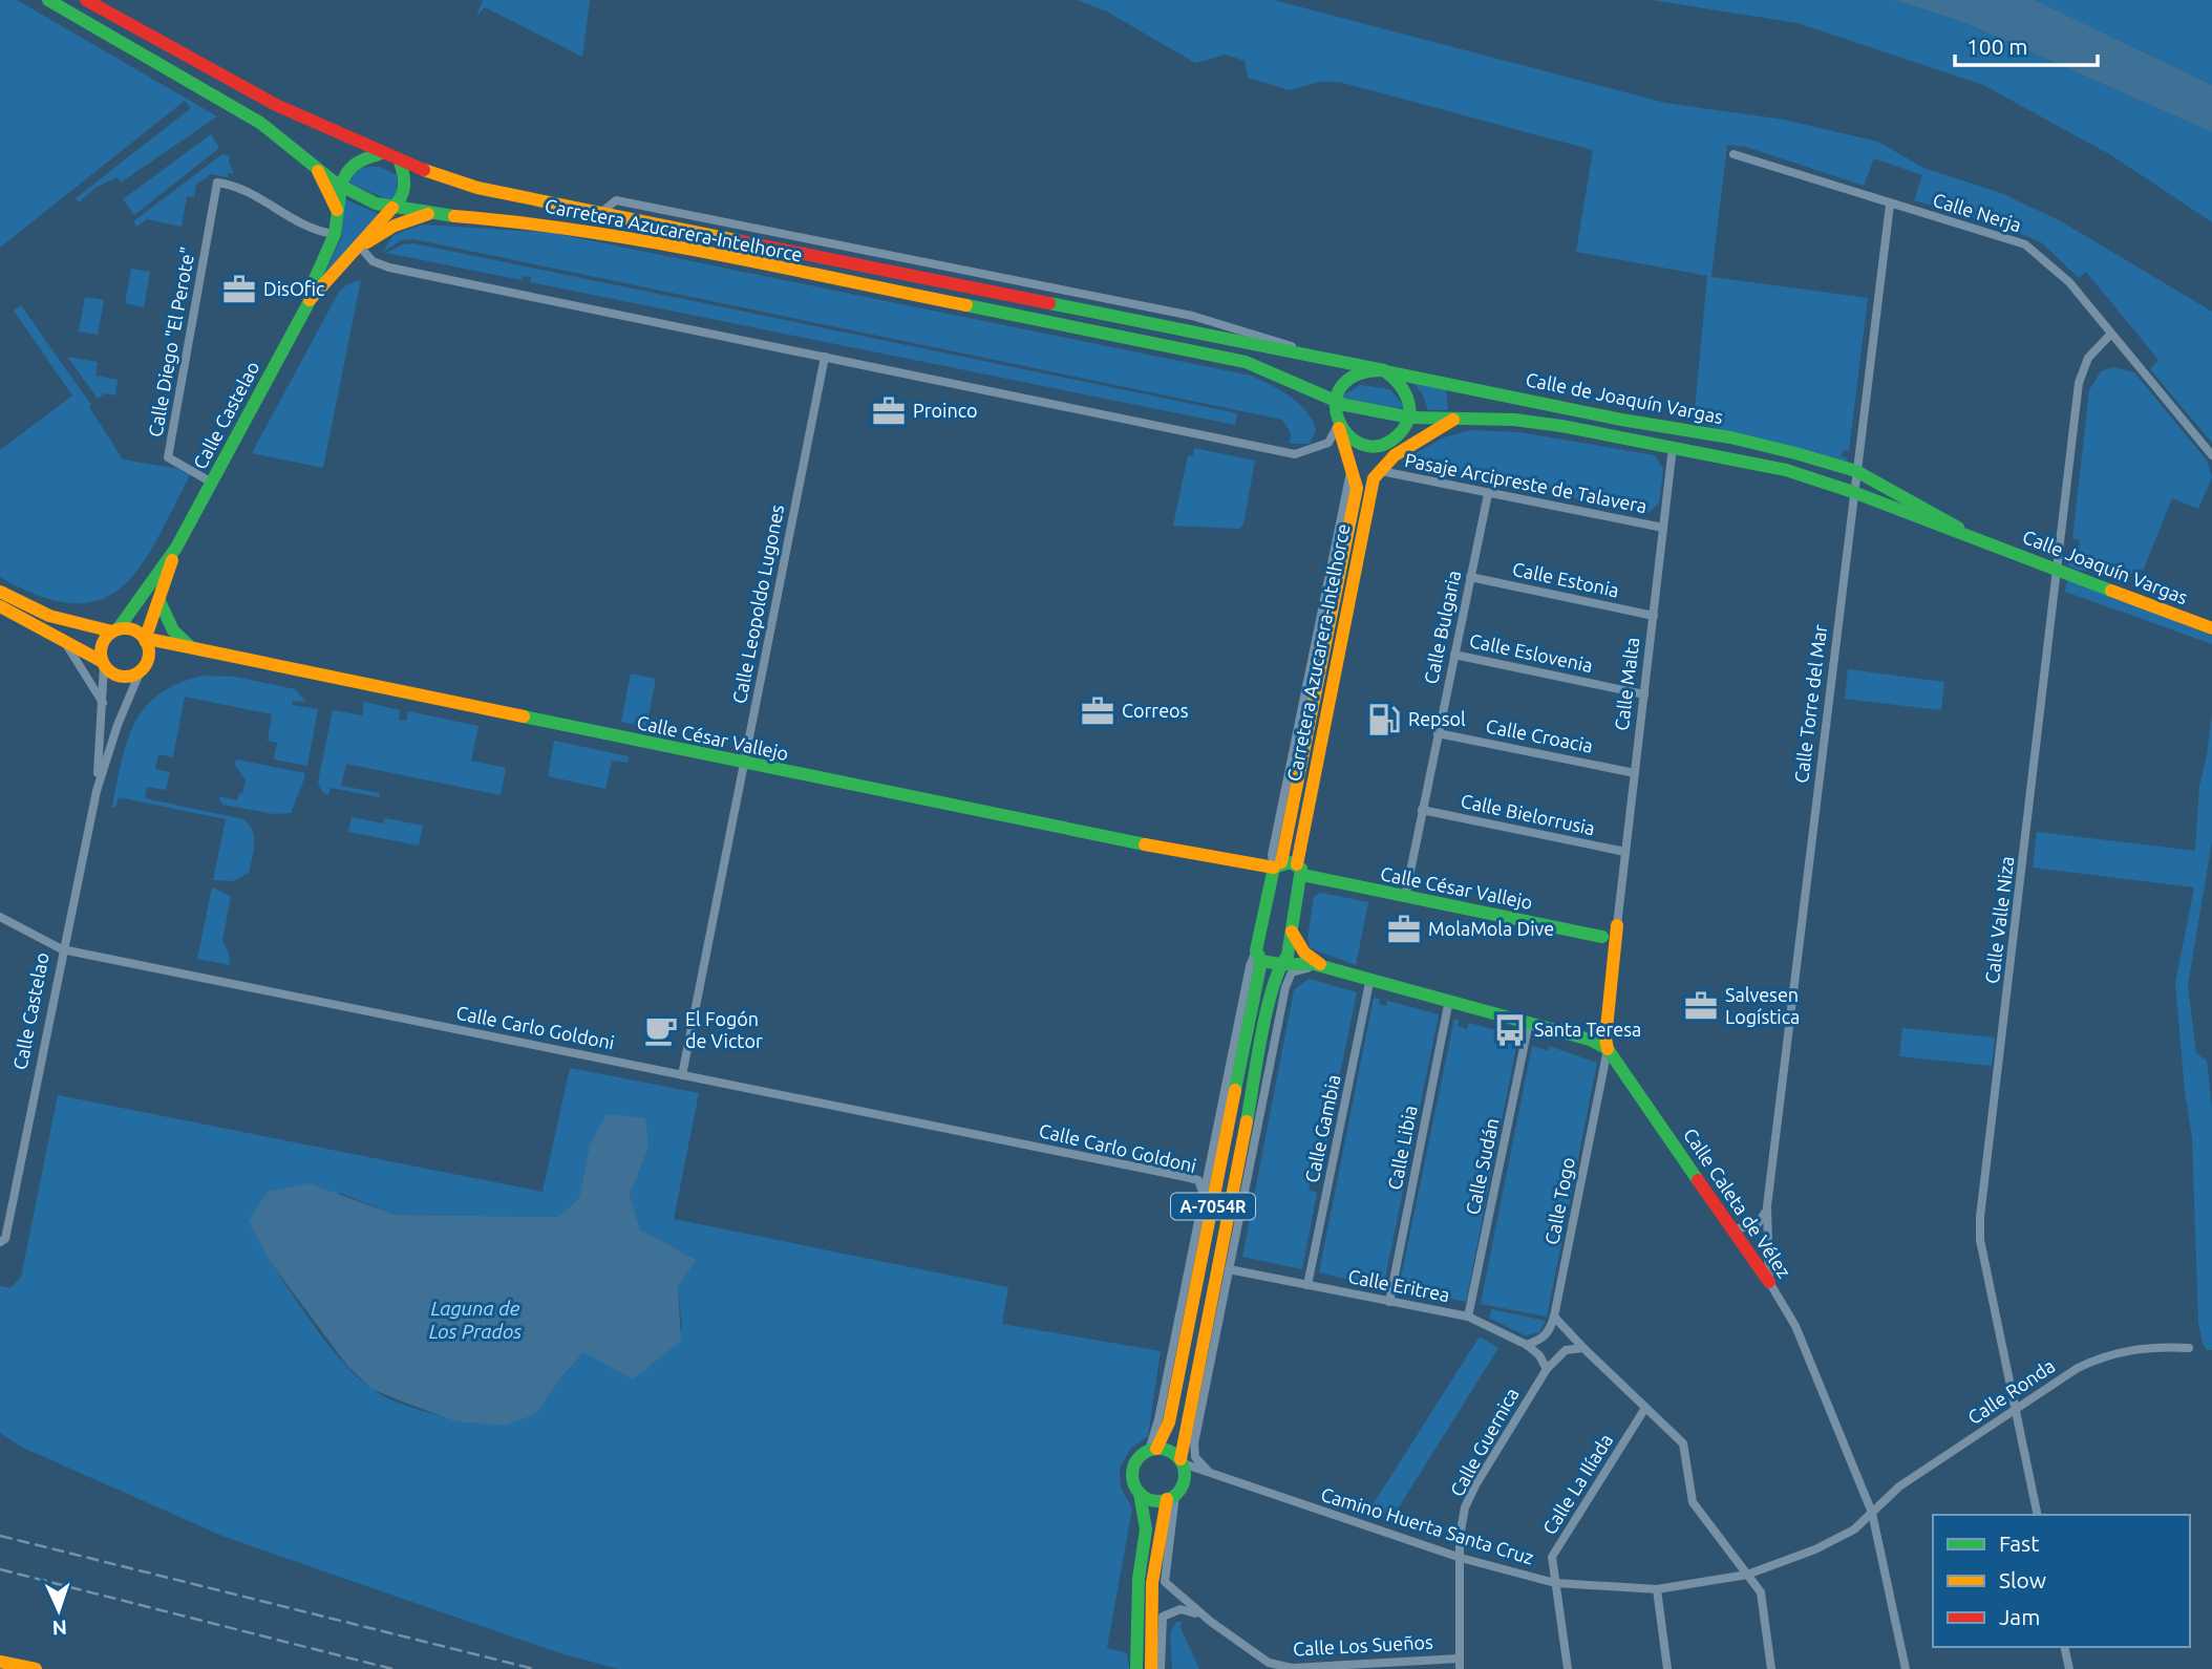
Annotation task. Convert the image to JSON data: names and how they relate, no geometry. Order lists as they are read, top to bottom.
{
  "streets": {
    "main road": [
      "Carretera Azucarera-Intelhorce",
      "Calle de Joaquín Vargas",
      "Calle Castelao",
      "Calle Joaquín Vargas",
      "Calle Malta",
      "Calle César Vallejo",
      "Calle Caleta de Vélez",
      "A-7054R"
    ],
    "street": [
      "Calle Nerja",
      "Calle Diego \"El Perote\"",
      "Pasaje Arcipreste de Talavera",
      "Calle Estonia",
      "Calle Leopoldo Lugones",
      "Calle Bulgaria",
      "Calle Eslovenia",
      "Calle Torre del Mar",
      "Calle Croacia",
      "Calle Bielorrusia",
      "Calle Valle Niza",
      "Calle Carlo Goldoni",
      "Calle Gambia",
      "Calle Libia",
      "Calle Sudán",
      "Calle Togo",
      "Calle Eritrea",
      "Calle Ronda",
      "Calle Guernica",
      "Calle La Ilíada",
      "Camino Huerta Santa Cruz",
      "Calle Los Sueños"
    ]
  },
  "crossings": [
    ["Calle Nerja", "Calle Torre del Mar"],
    ["Calle Nerja", "Calle Valle Niza"],
    ["Carretera Azucarera-Intelhorce", "Calle de Joaquín Vargas"],
    ["Carretera Azucarera-Intelhorce", "Calle Castelao"],
    ["Carretera Azucarera-Intelhorce", "Pasaje Arcipreste de Talavera"],
    ["Carretera Azucarera-Intelhorce", "Calle César Vallejo"],
    ["Carretera Azucarera-Intelhorce", "A-7054R"],
    ["Calle Diego \"El Perote\"", "Calle Castelao"],
    ["Calle de Joaquín Vargas", "Calle Joaquín Vargas"],
    ["Calle de Joaquín Vargas", "Calle Malta"],
    ["Calle de Joaquín Vargas", "Calle Torre del Mar"],
    ["Calle Castelao", "Calle César Vallejo"],
    ["Calle Castelao", "Calle Carlo Goldoni"],
    ["Pasaje Arcipreste de Talavera", "Calle Bulgaria"],
    ["Pasaje Arcipreste de Talavera", "Calle Malta"],
    ["Calle Joaquín Vargas", "Calle Torre del Mar"],
    ["Calle Joaquín Vargas", "Calle Valle Niza"],
    ["Calle Estonia", "Calle Bulgaria"],
    ["Calle Estonia", "Calle Malta"],
    ["Calle Leopoldo Lugones", "Calle César Vallejo"],
    ["Calle Leopoldo Lugones", "Calle Carlo Goldoni"],
    ["Calle Bulgaria", "Calle Eslovenia"],
    ["Calle Bulgaria", "Calle Croacia"],
    ["Calle Bulgaria", "Calle César Vallejo"],
    ["Calle Bulgaria", "Calle Bielorrusia"],
    ["Calle Eslovenia", "Calle Malta"],
    ["Calle Malta", "Calle Croacia"],
    ["Calle Malta", "Calle Bielorrusia"],
    ["Calle Malta", "Calle Togo"],
    ["Calle Malta", "Calle Caleta de Vélez"],
    ["Calle Torre del Mar", "Calle Caleta de Vélez"],
    ["Calle César Vallejo", "A-7054R"],
    ["Calle Valle Niza", "Calle Ronda"],
    ["Calle Gambia", "Calle Eritrea"],
    ["Calle Libia", "Calle Eritrea"],
    ["Calle Sudán", "Calle Eritrea"],
    ["Calle Togo", "Calle Caleta de Vélez"],
    ["Calle Togo", "Calle Eritrea"],
    ["Calle Caleta de Vélez", "Calle Ronda"],
    ["Calle Caleta de Vélez", "Camino Huerta Santa Cruz"],
    ["A-7054R", "Camino Huerta Santa Cruz"],
    ["A-7054R", "Calle Los Sueños"],
    ["Calle Eritrea", "Calle Guernica"],
    ["Calle Ronda", "Camino Huerta Santa Cruz"],
    ["Calle Guernica", "Camino Huerta Santa Cruz"],
    ["Calle Guernica", "Calle Los Sueños"],
    ["Calle La Ilíada", "Camino Huerta Santa Cruz"],
    ["Camino Huerta Santa Cruz", "Calle Los Sueños"]
  ],
  "water": ["Laguna de Los Prados"],
  "places": {
    "office": [
      "DisOfic",
      "Proinco",
      "Correos",
      "MolaMola Dive",
      "Salvesen Logística"
    ],
    "fuel station": ["Repsol"],
    "cafe": ["El Fogón de Victor"],
    "bus stop": ["Santa Teresa"]
  },
  "legend": ["Fast", "Slow", "Jam"],
  "scale_bar": "100 m",
  "north": "bottom"
}
